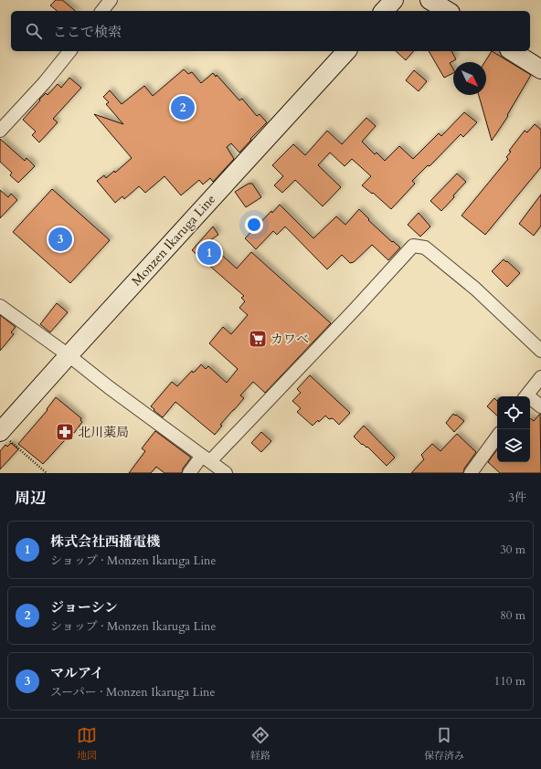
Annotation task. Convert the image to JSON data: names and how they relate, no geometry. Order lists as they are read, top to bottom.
{
  "streets": {
    "main road": ["Monzen Ikaruga Line"]
  },
  "places": {
    "supermarket": ["カワベ"],
    "pharmacy": ["北川薬局"]
  },
  "north": "bottom right",
  "page": {
    "search": "ここで検索",
    "pins": ["2", "3", "1"],
    "heading": ["周辺", "3件"],
    "list": [
      {
        "mark": "1",
        "name": "株式会社西播電機",
        "note": "ショップ · Monzen Ikaruga Line",
        "value": "30 m"
      },
      {
        "mark": "2",
        "name": "ジョーシン",
        "note": "ショップ · Monzen Ikaruga Line",
        "value": "80 m"
      },
      {
        "mark": "3",
        "name": "マルアイ",
        "note": "スーパー · Monzen Ikaruga Line",
        "value": "110 m"
      }
    ],
    "nav": ["地図", "経路", "保存済み"]
  }
}
